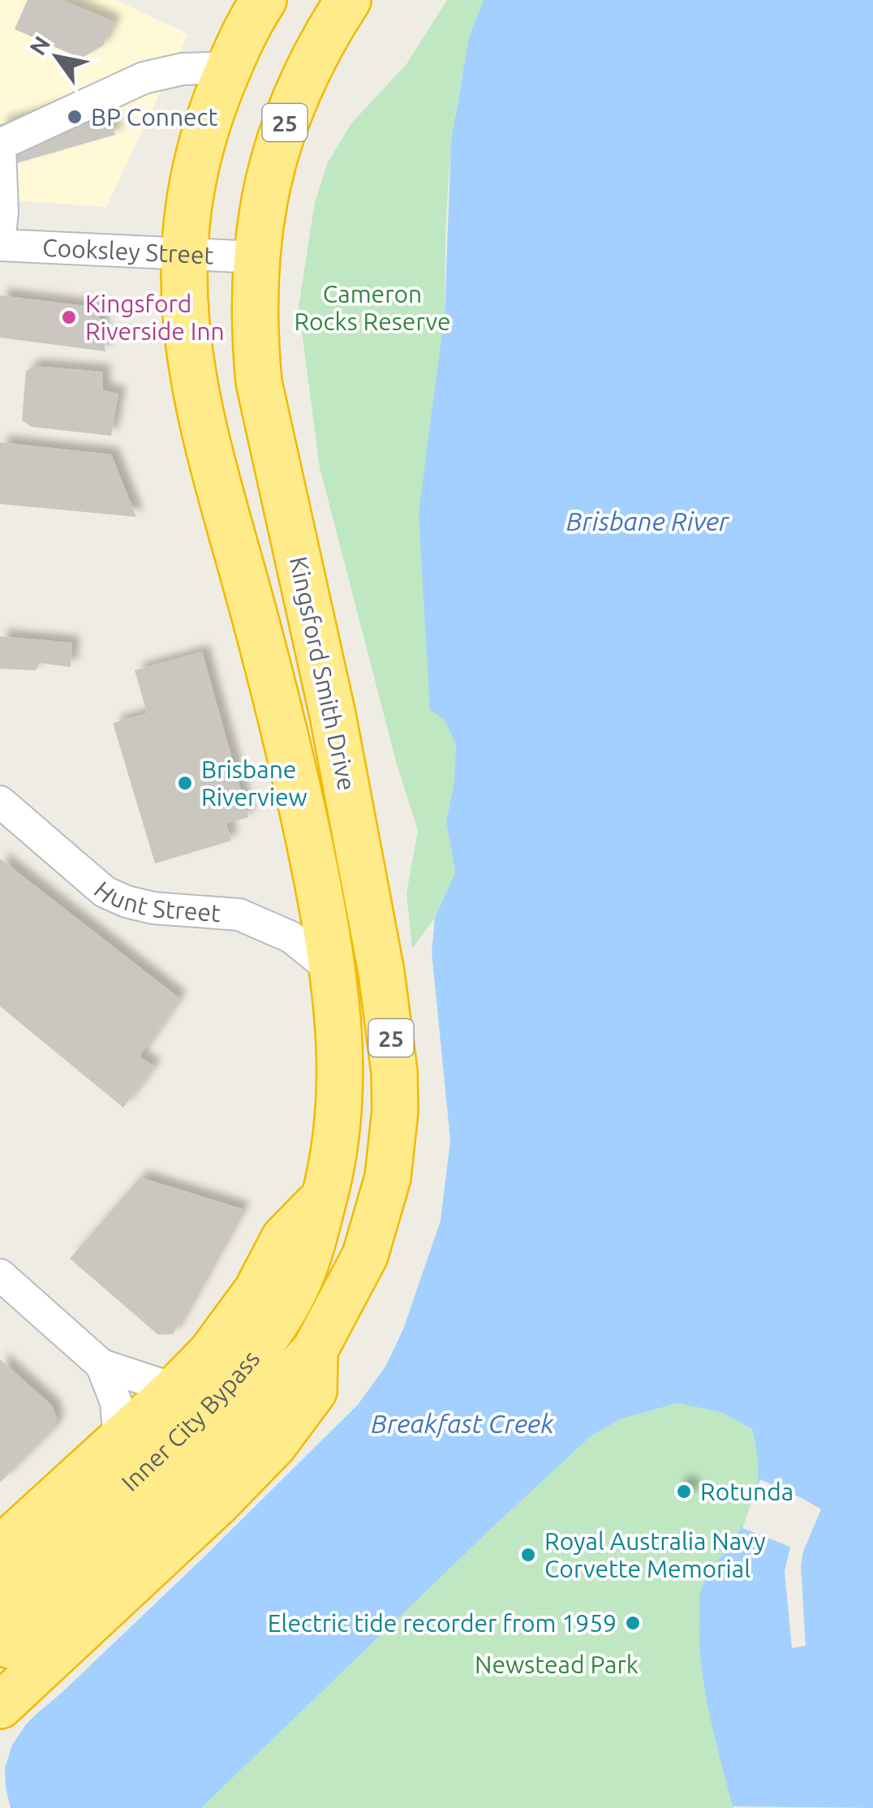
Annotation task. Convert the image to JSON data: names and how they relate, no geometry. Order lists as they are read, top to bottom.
{
  "streets": {
    "highway": ["25", "Kingsford Smith Drive", "Inner City Bypass"],
    "street": ["Cooksley Street", "Hunt Street"]
  },
  "crossings": [
    ["25", "Kingsford Smith Drive"],
    ["25", "Inner City Bypass"],
    ["Cooksley Street", "Kingsford Smith Drive"],
    ["Kingsford Smith Drive", "Hunt Street"],
    ["Kingsford Smith Drive", "Inner City Bypass"]
  ],
  "water": ["Brisbane River", "Breakfast Creek"],
  "parks": ["Cameron Rocks Reserve", "Newstead Park"],
  "places": [
    "BP Connect",
    "Kingsford Riverside Inn",
    "Brisbane Riverview",
    "Rotunda",
    "Royal Australia Navy Corvette Memorial",
    "Electric tide recorder from 1959"
  ],
  "north": "top left"
}
